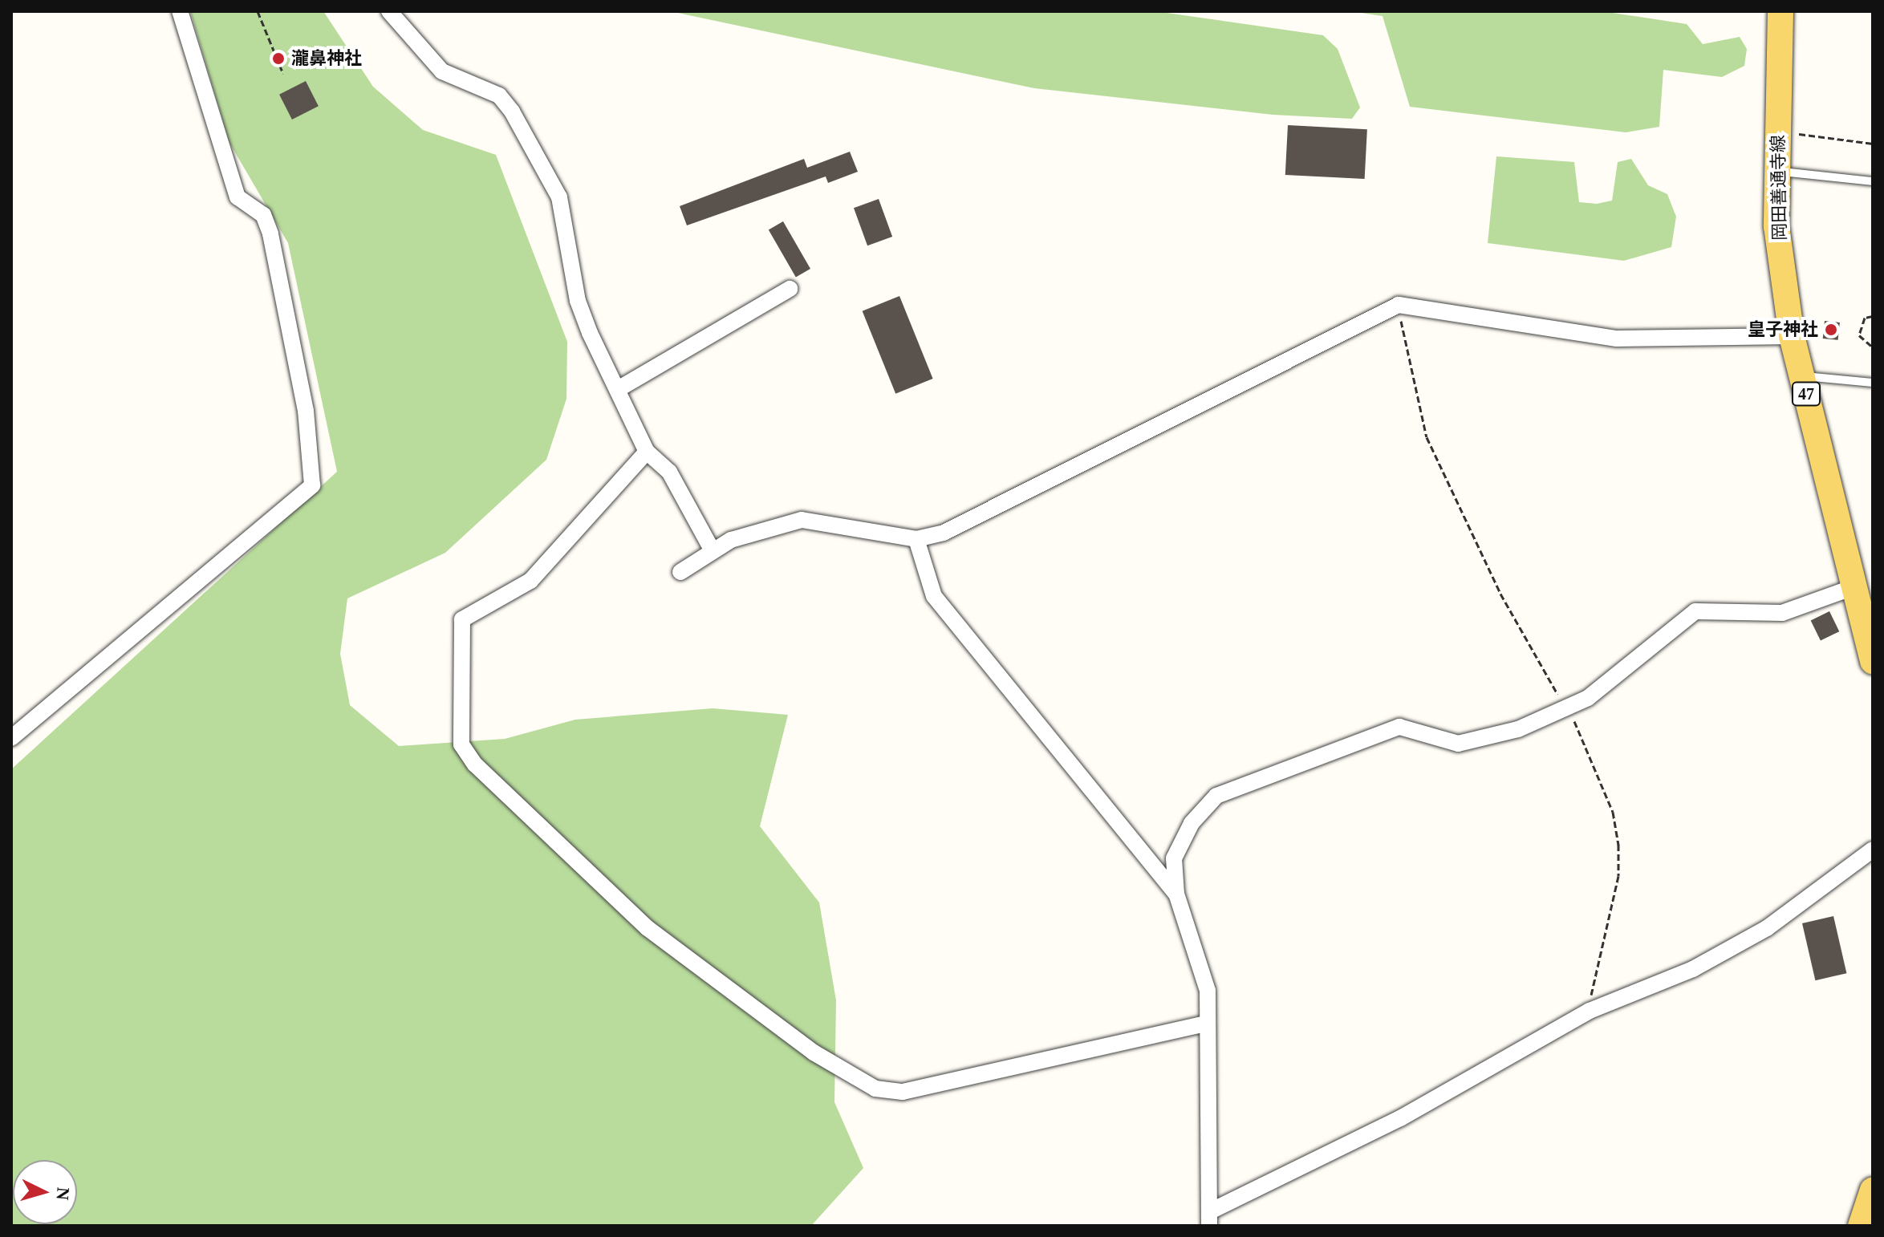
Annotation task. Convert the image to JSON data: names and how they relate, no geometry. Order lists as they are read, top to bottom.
{
  "streets": {
    "main road": ["岡田善通寺線", "47"]
  },
  "places": ["瀧鼻神社", "皇子神社"],
  "north": "right"
}
